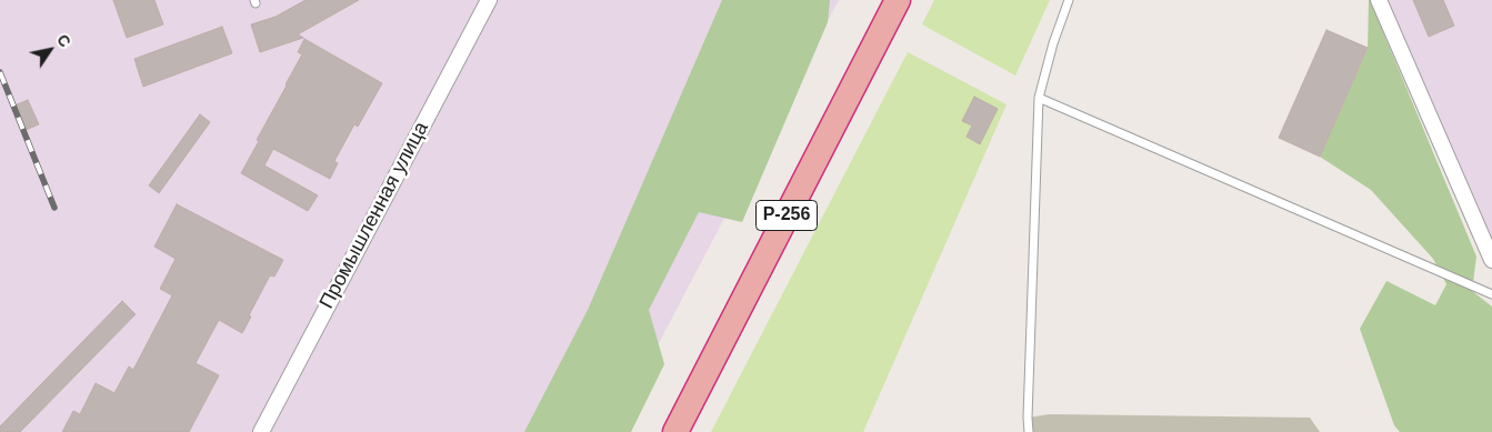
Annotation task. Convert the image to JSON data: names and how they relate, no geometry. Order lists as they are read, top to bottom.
{
  "streets": {
    "highway": ["Р-256"],
    "street": ["Промышленная улица"]
  },
  "north": "top right"
}
